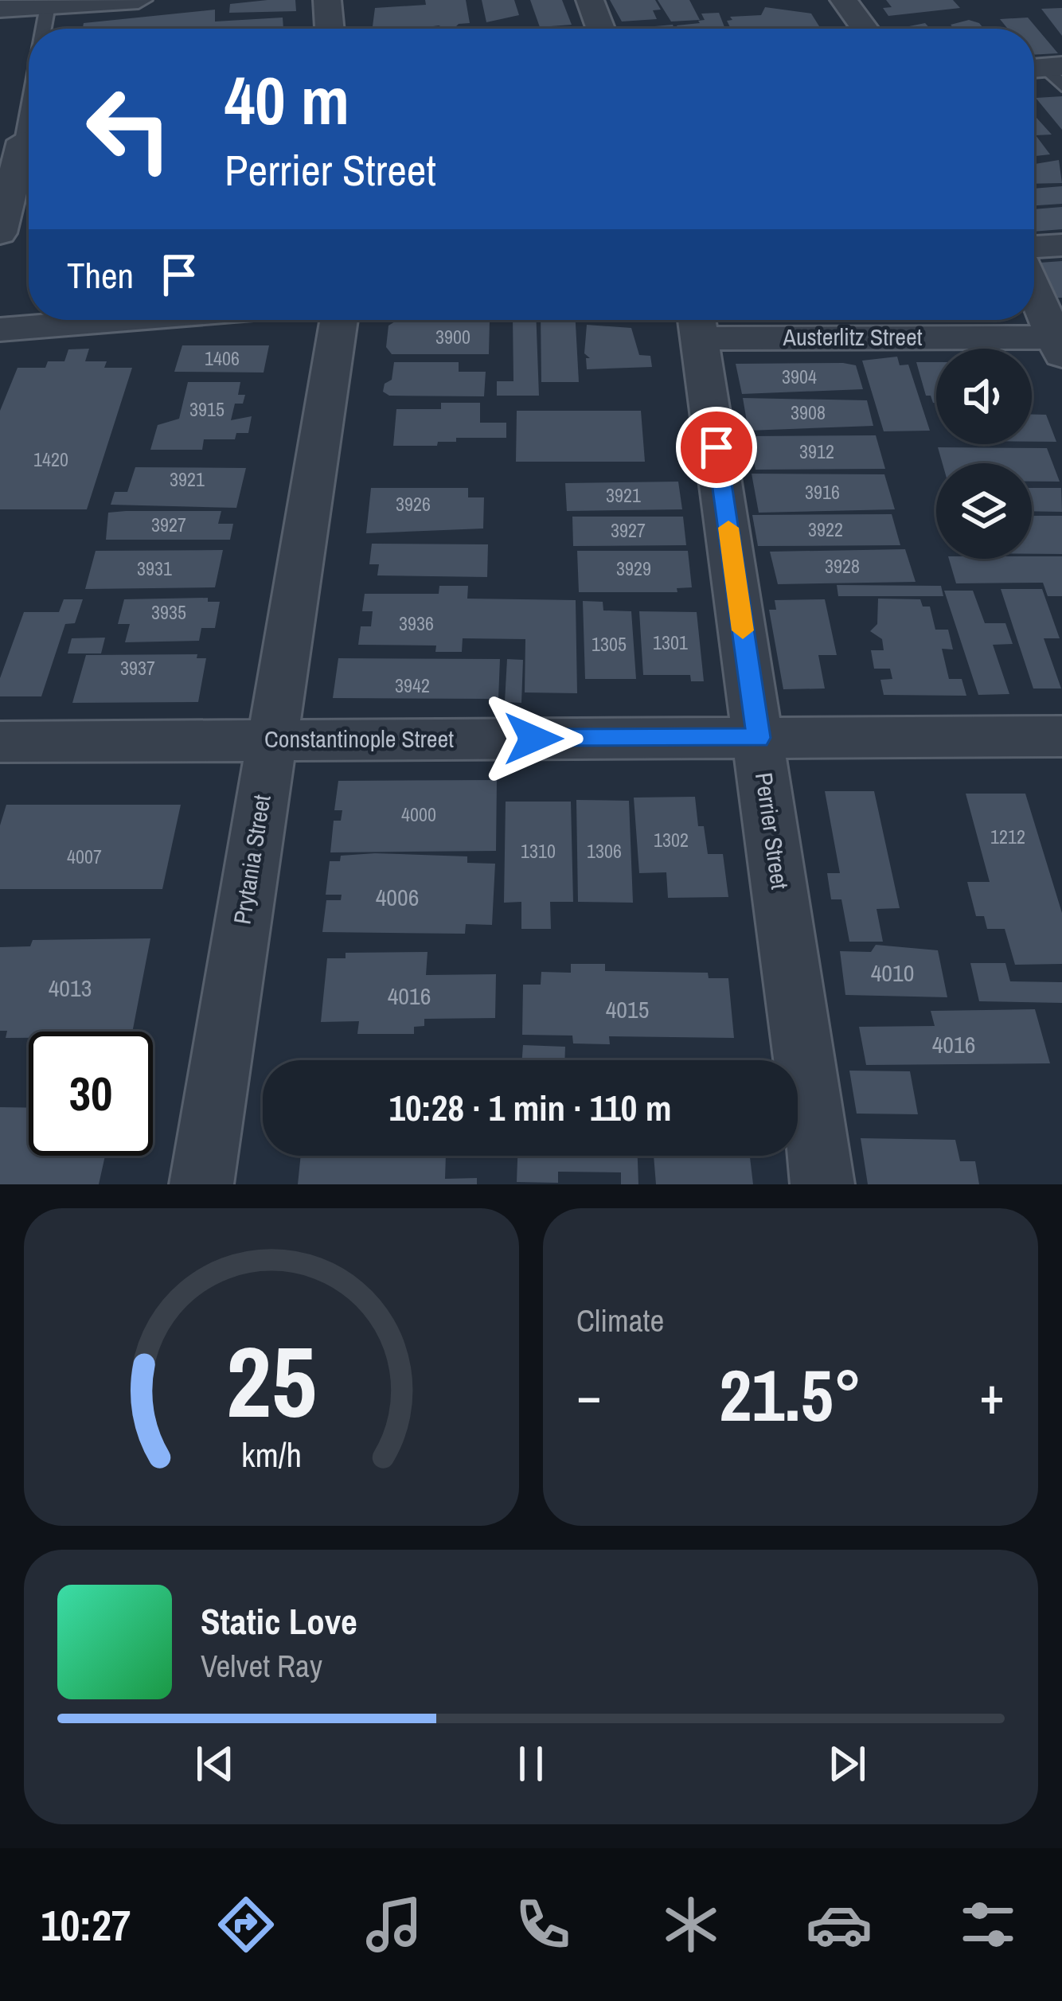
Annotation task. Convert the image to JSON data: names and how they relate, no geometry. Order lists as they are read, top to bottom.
{
  "streets": {
    "street": [
      "Austerlitz Street",
      "Constantinople Street",
      "Perrier Street",
      "Prytania Street"
    ]
  },
  "crossings": [
    ["Austerlitz Street", "Perrier Street"],
    ["Constantinople Street", "Perrier Street"],
    ["Constantinople Street", "Prytania Street"]
  ],
  "house_numbers": [
    "3900",
    "1406",
    "3904",
    "3915",
    "3908",
    "3912",
    "1420",
    "3921",
    "3916",
    "3921",
    "3926",
    "3927",
    "3922",
    "3927",
    "3928",
    "3931",
    "3929",
    "3935",
    "3936",
    "1301",
    "1305",
    "3937",
    "3942",
    "4000",
    "1212",
    "1302",
    "1310",
    "1306",
    "4007",
    "4006",
    "4010",
    "4013",
    "4016",
    "4015",
    "4016"
  ],
  "page": {
    "turn": ["40 m", "Perrier Street"],
    "then": "Then",
    "limit": "30",
    "trip": "10:28 · 1 min · 110 m",
    "tile": "Climate",
    "heat": ["−", "21.5°", "+"],
    "song": ["Static Love", "Velvet Ray"],
    "tabs": "10:27",
    "gauge": ["25", "km/h"]
  }
}
